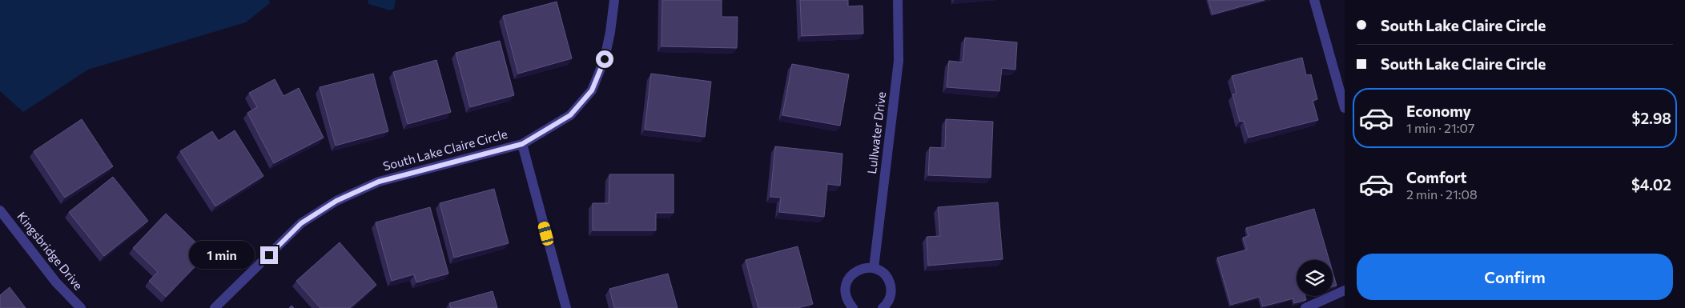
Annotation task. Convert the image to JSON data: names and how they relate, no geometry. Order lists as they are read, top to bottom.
{
  "streets": {
    "street": ["Lullwater Drive", "South Lake Claire Circle", "Kingsbridge Drive"]
  },
  "page": {
    "banner": ["South Lake Claire Circle", "South Lake Claire Circle"],
    "list": [
      {
        "name": "Economy",
        "note": "1 min · 21:07",
        "value": "$2.98"
      },
      {
        "name": "Comfort",
        "note": "2 min · 21:08",
        "value": "$4.02"
      }
    ],
    "bubble": "1 min",
    "buttons": "Confirm"
  }
}
